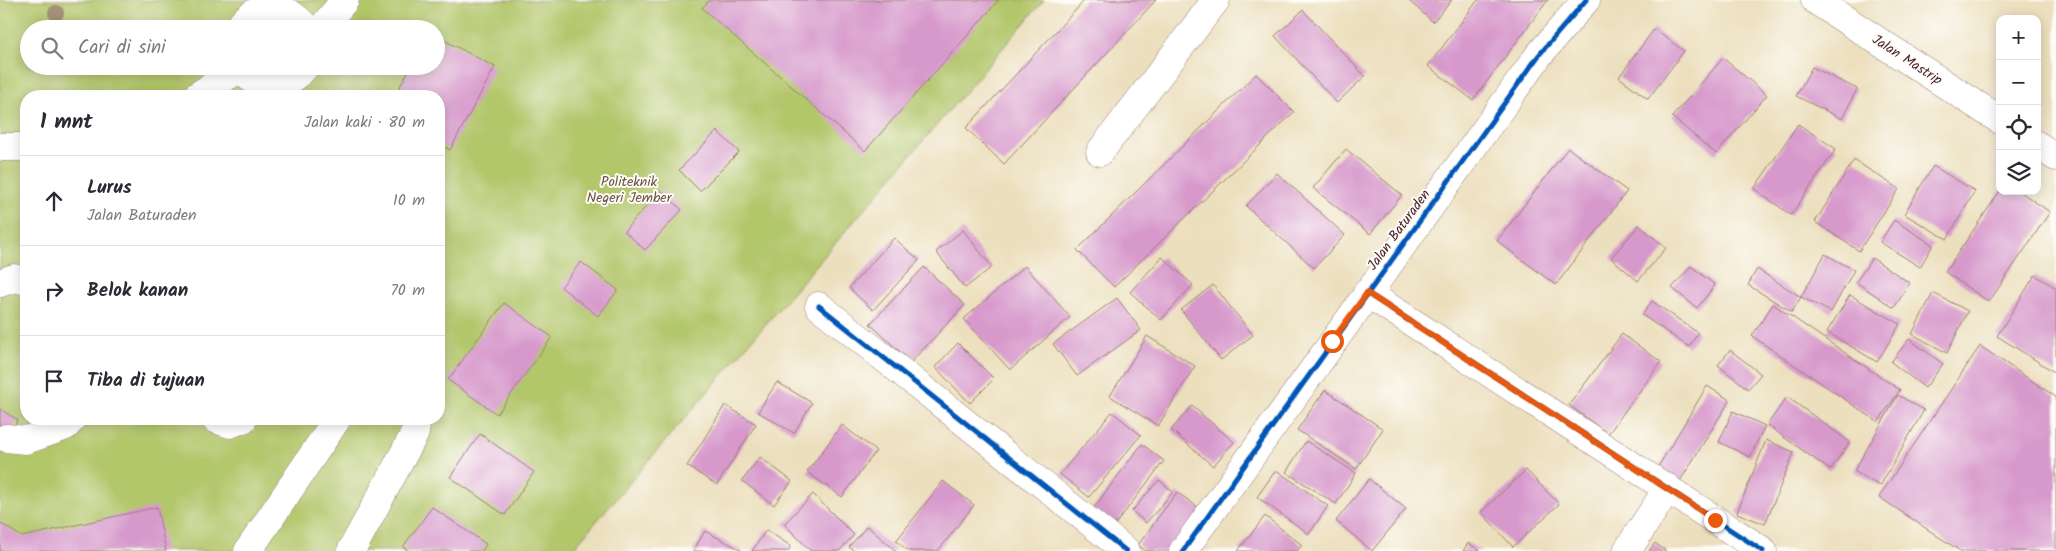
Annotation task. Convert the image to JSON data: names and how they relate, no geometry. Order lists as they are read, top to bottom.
{
  "streets": {
    "street": ["Jalan Mastrip", "Jalan Baturaden"]
  },
  "parks": ["Politeknik Negeri Jember"],
  "page": {
    "map_buttons": ["+", "−"],
    "search": "Cari di sini",
    "heading": ["1 mnt", "Jalan kaki · 80 m"],
    "list": [
      ["Lurus", "Jalan Baturaden", "10 m"],
      ["Belok kanan", "70 m"],
      "Tiba di tujuan"
    ]
  }
}
